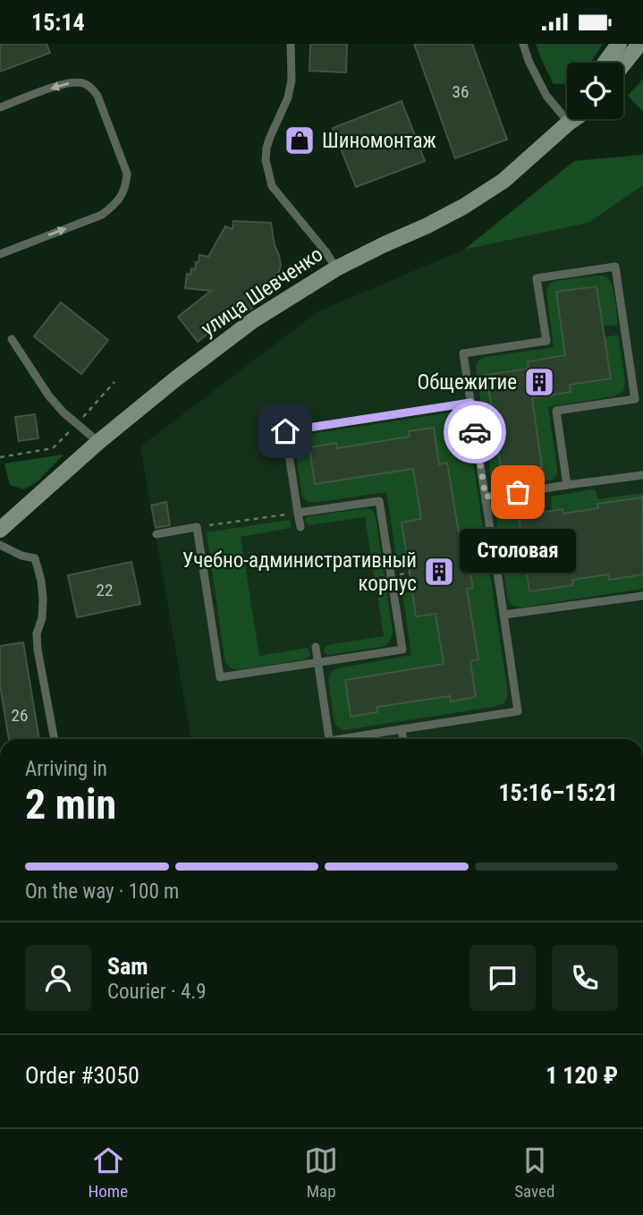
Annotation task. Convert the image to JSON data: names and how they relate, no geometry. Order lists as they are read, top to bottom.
{
  "streets": {
    "main road": ["улица Шевченко"]
  },
  "places": {
    "shop": ["Шиномонтаж"],
    "building": ["Общежитие", "Учебно-административный корпус"],
    "other": ["Столовая"]
  },
  "house_numbers": ["36", "22", "26"],
  "page": {
    "status": "15:14",
    "bubble": "Столовая",
    "heading": ["2 min", "Arriving in", "15:16–15:21"],
    "panel": [
      "Sam",
      "Courier · 4.9",
      "Order #3050",
      "1 120 ₽"
    ],
    "bar": "On the way · 100 m",
    "tabs": ["Home", "Map", "Saved"]
  }
}
